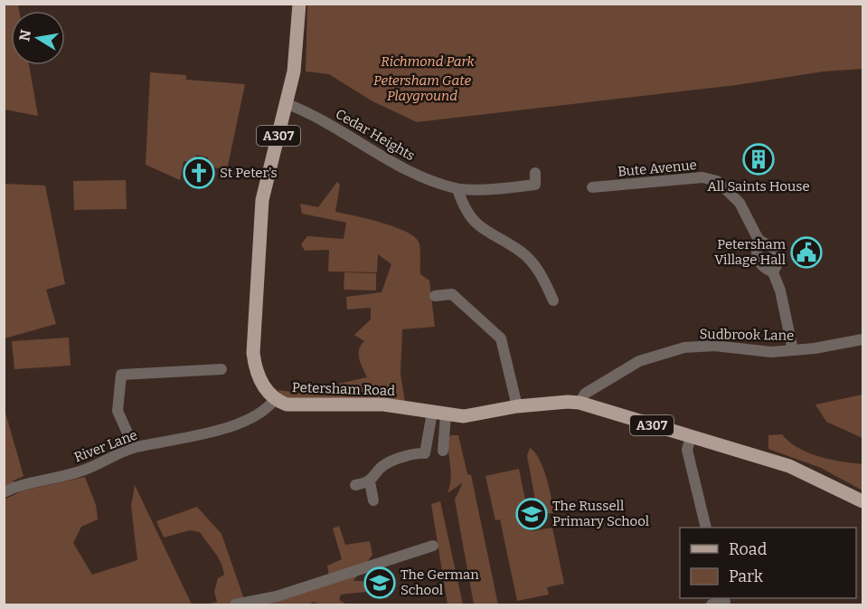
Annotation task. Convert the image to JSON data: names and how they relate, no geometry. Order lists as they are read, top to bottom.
{
  "streets": {
    "main road": ["A307", "Petersham Road"],
    "street": [
      "Cedar Heights",
      "Bute Avenue",
      "Sudbrook Lane",
      "River Lane"
    ]
  },
  "crossings": [
    ["Cedar Heights", "Petersham Road"],
    ["Bute Avenue", "Sudbrook Lane"],
    ["Sudbrook Lane", "Petersham Road"],
    ["Petersham Road", "River Lane"]
  ],
  "parks": ["Richmond Park", "Petersham Gate Playground"],
  "places": {
    "building": ["All Saints House"],
    "church": ["St Peter’s"],
    "public building": ["Petersham Village Hall"],
    "school or university": ["The Russell Primary School", "The German School"]
  },
  "legend": ["Road", "Park"],
  "north": "left"
}
